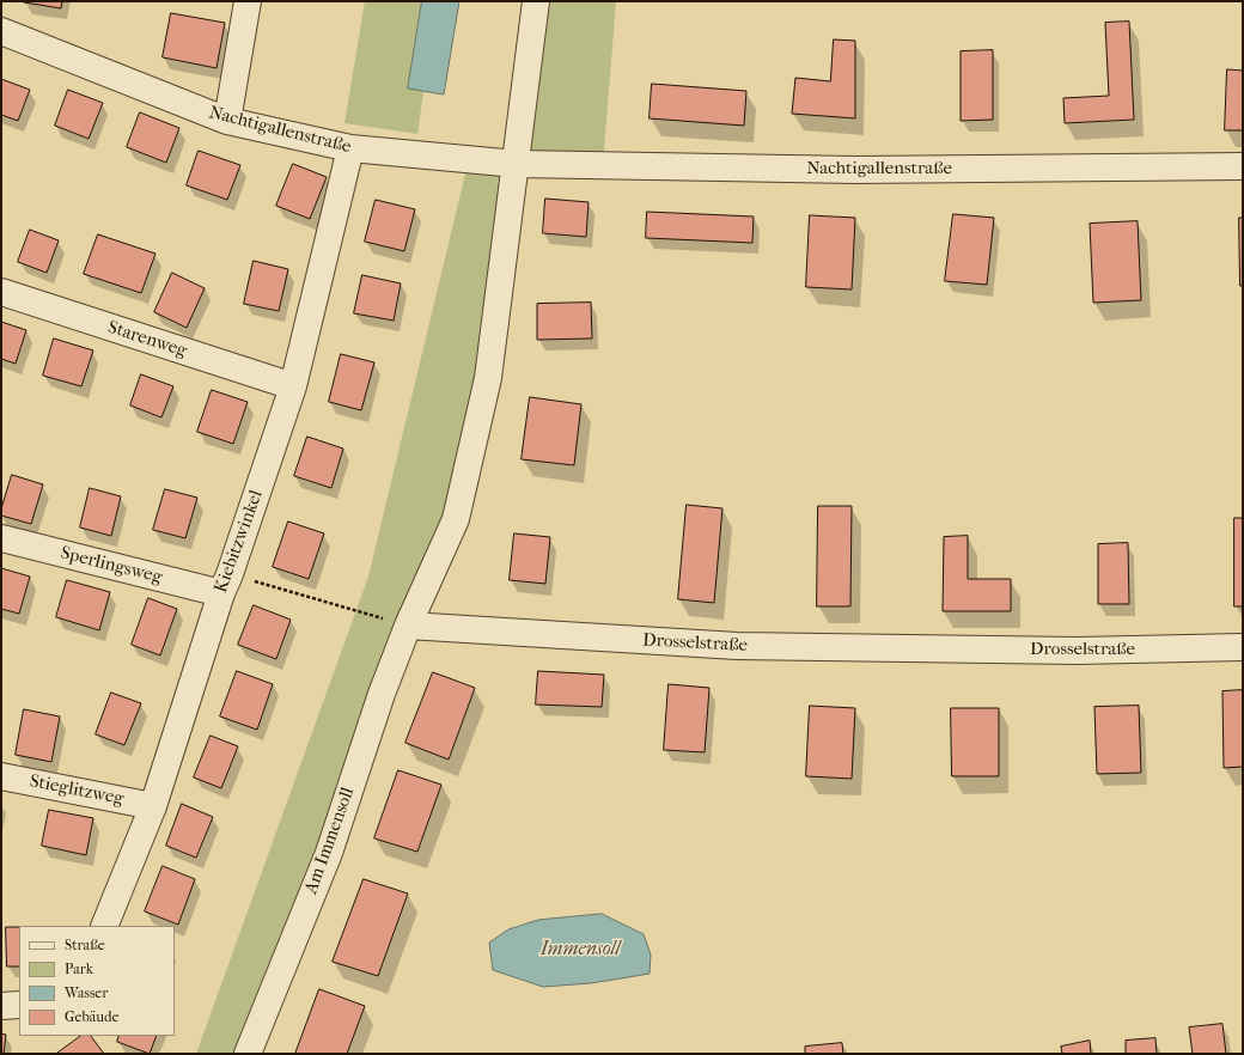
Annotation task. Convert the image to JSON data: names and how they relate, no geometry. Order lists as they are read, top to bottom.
{
  "streets": {
    "street": [
      "Nachtigallenstraße",
      "Starenweg",
      "Kiebitzwinkel",
      "Sperlingsweg",
      "Drosselstraße",
      "Stieglitzweg",
      "Am Immensoll"
    ]
  },
  "crossings": [
    ["Nachtigallenstraße", "Kiebitzwinkel"],
    ["Starenweg", "Kiebitzwinkel"],
    ["Kiebitzwinkel", "Sperlingsweg"],
    ["Kiebitzwinkel", "Stieglitzweg"],
    ["Drosselstraße", "Am Immensoll"]
  ],
  "water": ["Immensoll"],
  "legend": [
    "Straße",
    "Park",
    "Wasser",
    "Gebäude"
  ]
}
